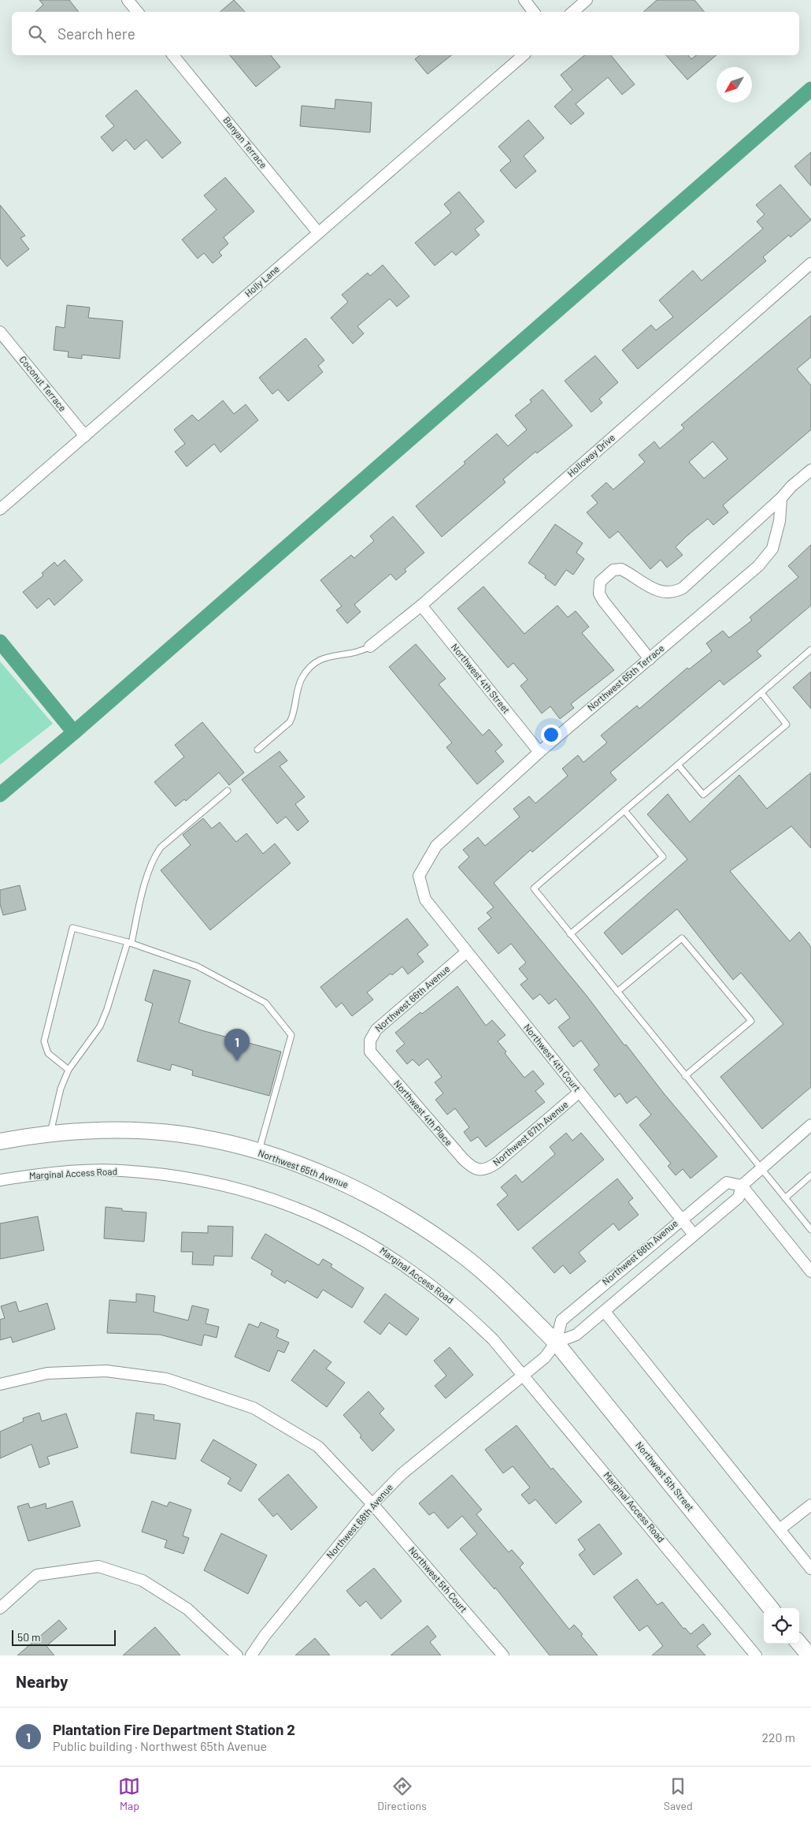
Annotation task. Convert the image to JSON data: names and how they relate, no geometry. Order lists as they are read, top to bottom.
{
  "streets": {
    "street": [
      "Banyan Terrace",
      "Holly Lane",
      "Coconut Terrace",
      "Holloway Drive",
      "Northwest 65th Terrace",
      "Northwest 4th Street",
      "Northwest 66th Avenue",
      "Northwest 4th Court",
      "Northwest 4th Place",
      "Northwest 67th Avenue",
      "Northwest 65th Avenue",
      "Marginal Access Road",
      "Northwest 68th Avenue",
      "Northwest 5th Street",
      "Northwest 5th Court"
    ]
  },
  "crossings": [
    ["Banyan Terrace", "Holly Lane"],
    ["Holly Lane", "Coconut Terrace"],
    ["Holloway Drive", "Northwest 4th Street"],
    ["Northwest 65th Terrace", "Northwest 4th Street"],
    ["Northwest 65th Terrace", "Northwest 4th Court"],
    ["Northwest 66th Avenue", "Northwest 4th Court"],
    ["Northwest 66th Avenue", "Northwest 4th Place"],
    ["Northwest 4th Court", "Northwest 67th Avenue"],
    ["Northwest 4th Court", "Northwest 68th Avenue"],
    ["Northwest 4th Place", "Northwest 67th Avenue"],
    ["Northwest 65th Avenue", "Northwest 68th Avenue"],
    ["Northwest 65th Avenue", "Northwest 5th Street"],
    ["Marginal Access Road", "Northwest 68th Avenue"],
    ["Northwest 68th Avenue", "Northwest 5th Street"],
    ["Northwest 68th Avenue", "Northwest 5th Court"]
  ],
  "scale_bar": "50 m",
  "north": "bottom left",
  "page": {
    "search": "Search here",
    "pins": "1",
    "scale": "50 m",
    "heading": "Nearby",
    "list": [
      {
        "mark": "1",
        "name": "Plantation Fire Department Station 2",
        "note": "Public building · Northwest 65th Avenue",
        "value": "220 m"
      }
    ],
    "nav": ["Map", "Directions", "Saved"]
  }
}
